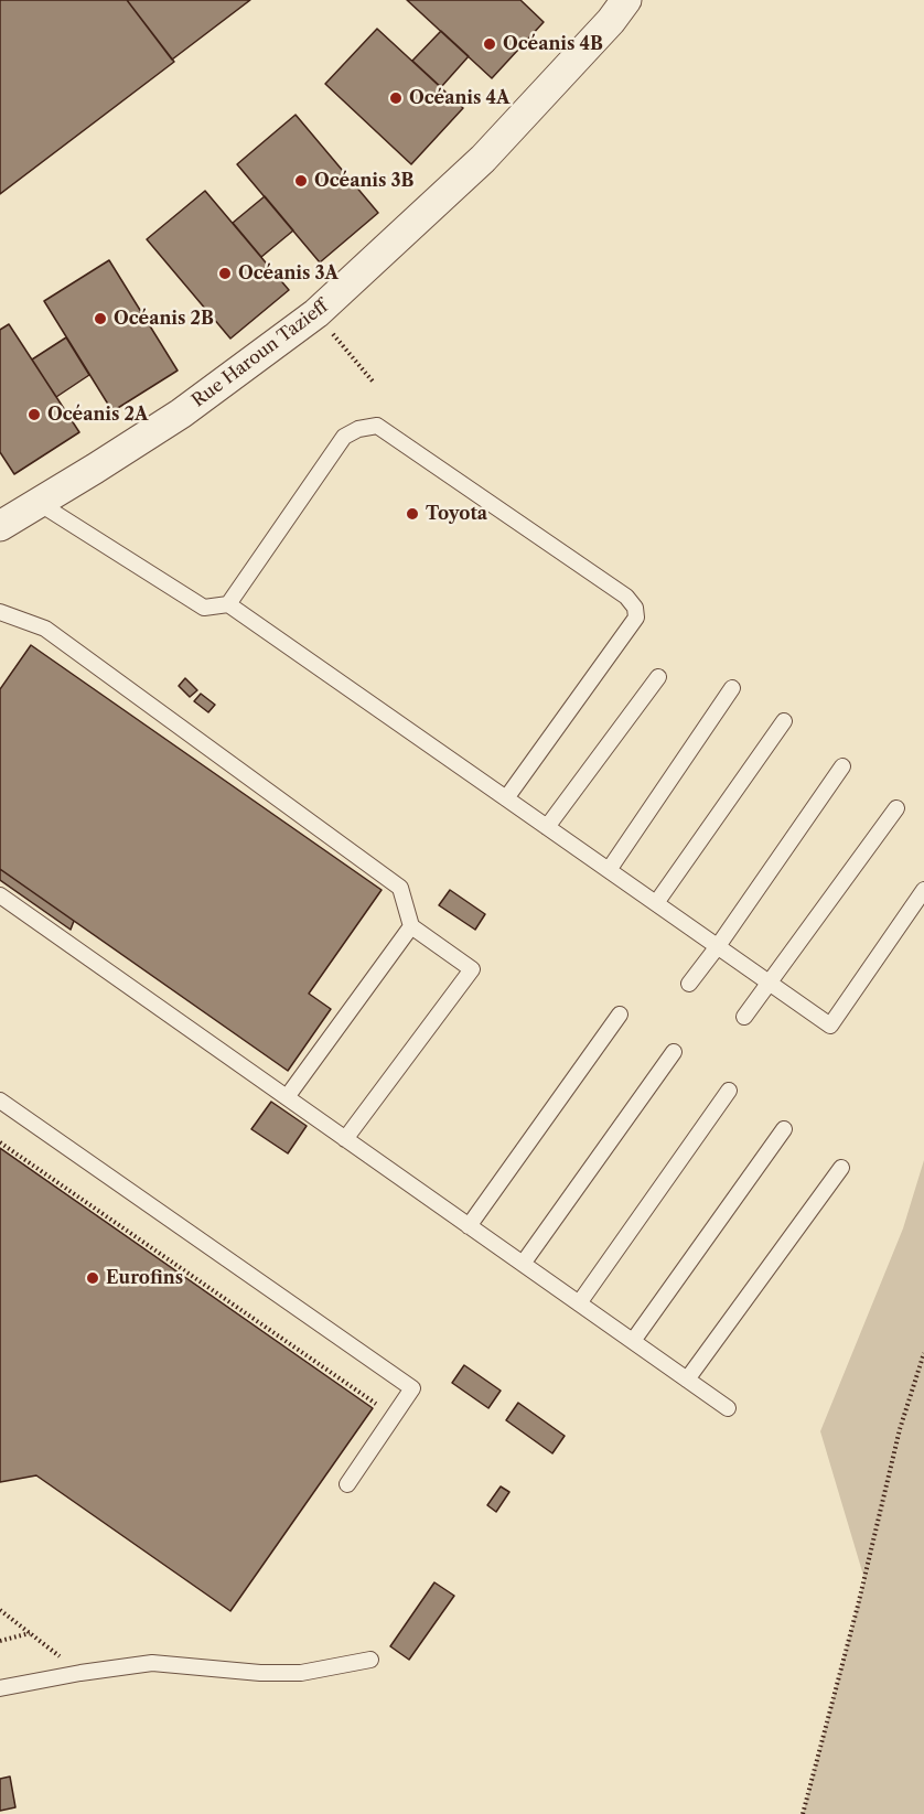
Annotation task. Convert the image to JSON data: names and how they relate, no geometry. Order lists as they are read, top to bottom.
{
  "streets": {
    "street": ["Rue Haroun Tazieff"]
  },
  "places": [
    "Océanis 4B",
    "Océanis 4A",
    "Océanis 3B",
    "Océanis 3A",
    "Océanis 2B",
    "Océanis 2A",
    "Toyota",
    "Eurofins"
  ]
}
